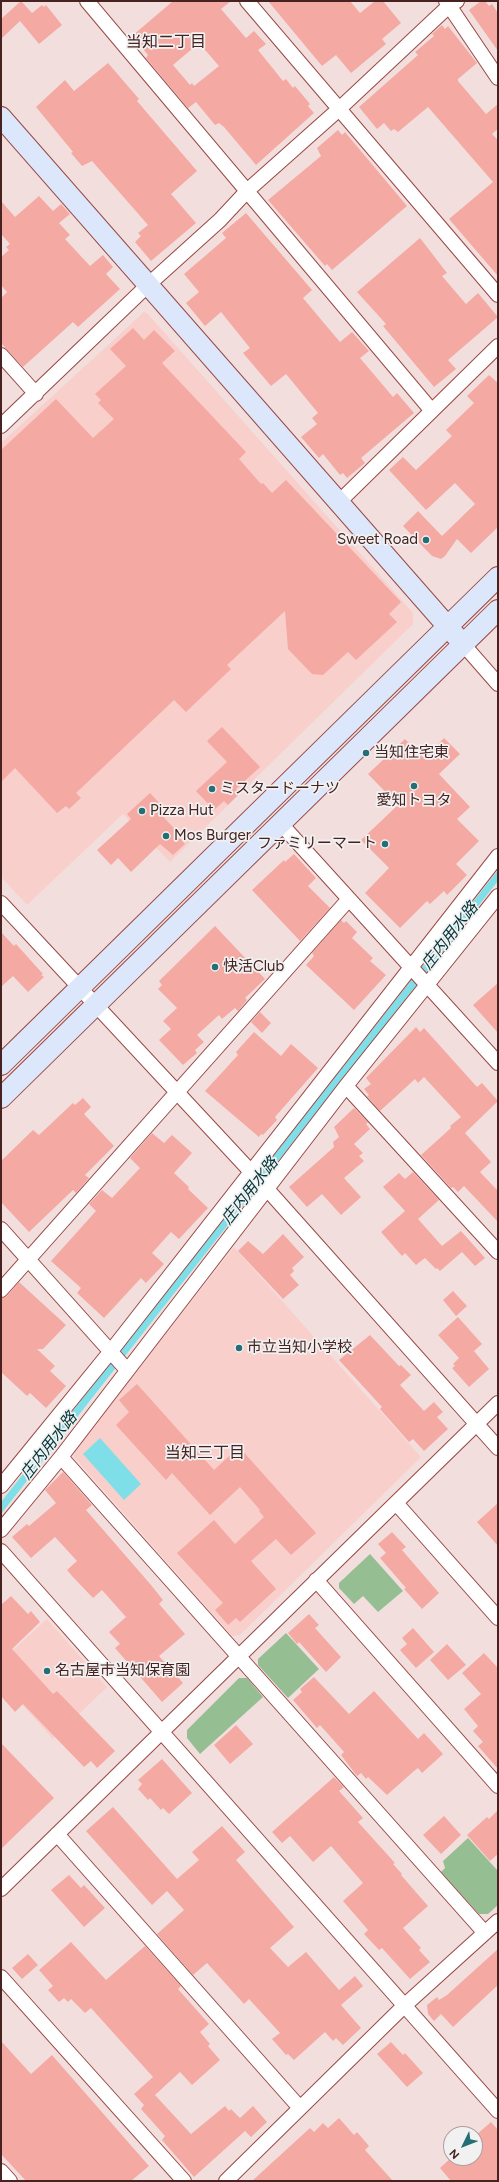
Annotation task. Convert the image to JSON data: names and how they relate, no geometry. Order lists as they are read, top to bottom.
{
  "districts": ["当知二丁目", "当知三丁目"],
  "water": ["庄内用水路"],
  "places": [
    "Sweet Road",
    "当知住宅東",
    "愛知トヨタ",
    "ミスタードーナツ",
    "Pizza Hut",
    "Mos Burger",
    "ファミリーマート",
    "快活Club",
    "市立当知小学校",
    "名古屋市当知保育園"
  ],
  "north": "bottom left"
}
